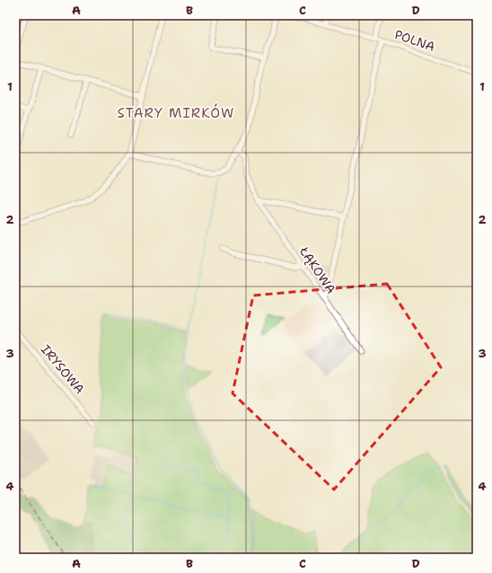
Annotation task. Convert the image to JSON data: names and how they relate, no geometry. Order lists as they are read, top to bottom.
{
  "streets": {
    "street": ["POLNA", "ŁĄKOWA", "IRYSOWA"]
  },
  "districts": ["STARY MIRKÓW"],
  "grid": {
    "columns": [
      "A",
      "B",
      "C",
      "D"
    ],
    "rows": [
      "1",
      "2",
      "3",
      "4"
    ]
  }
}
